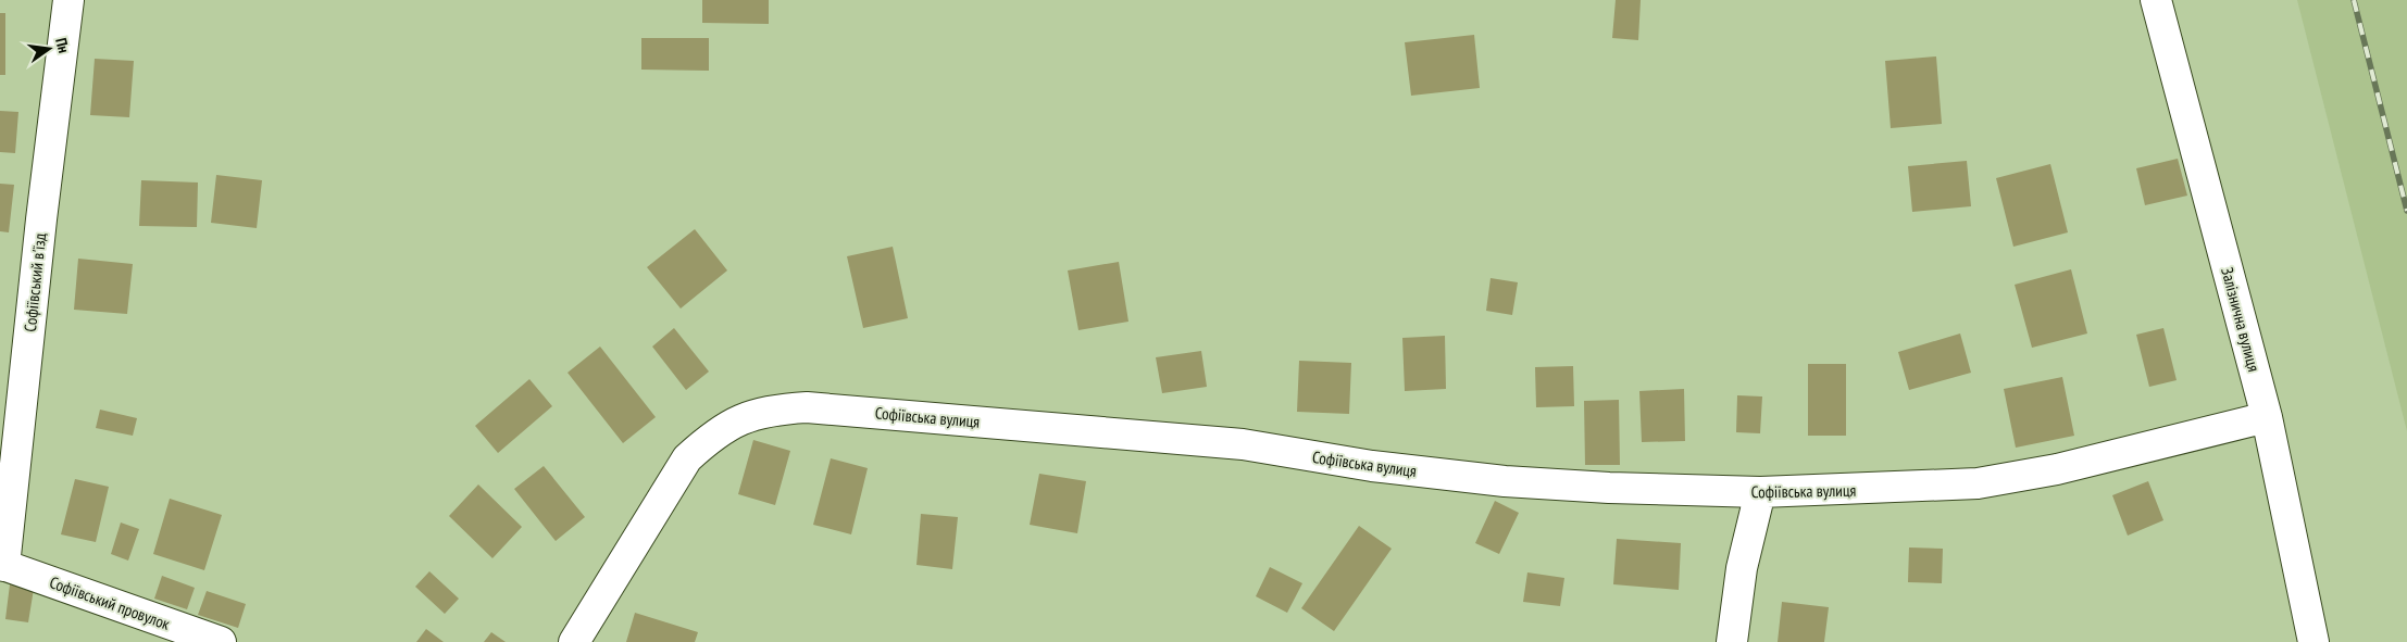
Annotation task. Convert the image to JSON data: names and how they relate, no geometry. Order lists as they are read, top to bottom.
{
  "streets": {
    "street": [
      "Софіївський в'їзд",
      "Залізнична вулиця",
      "Софіївська вулиця",
      "Софіївський провулок"
    ]
  },
  "crossings": [
    ["Софіївський в'їзд", "Софіївський провулок"],
    ["Залізнична вулиця", "Софіївська вулиця"]
  ],
  "north": "right"
}
